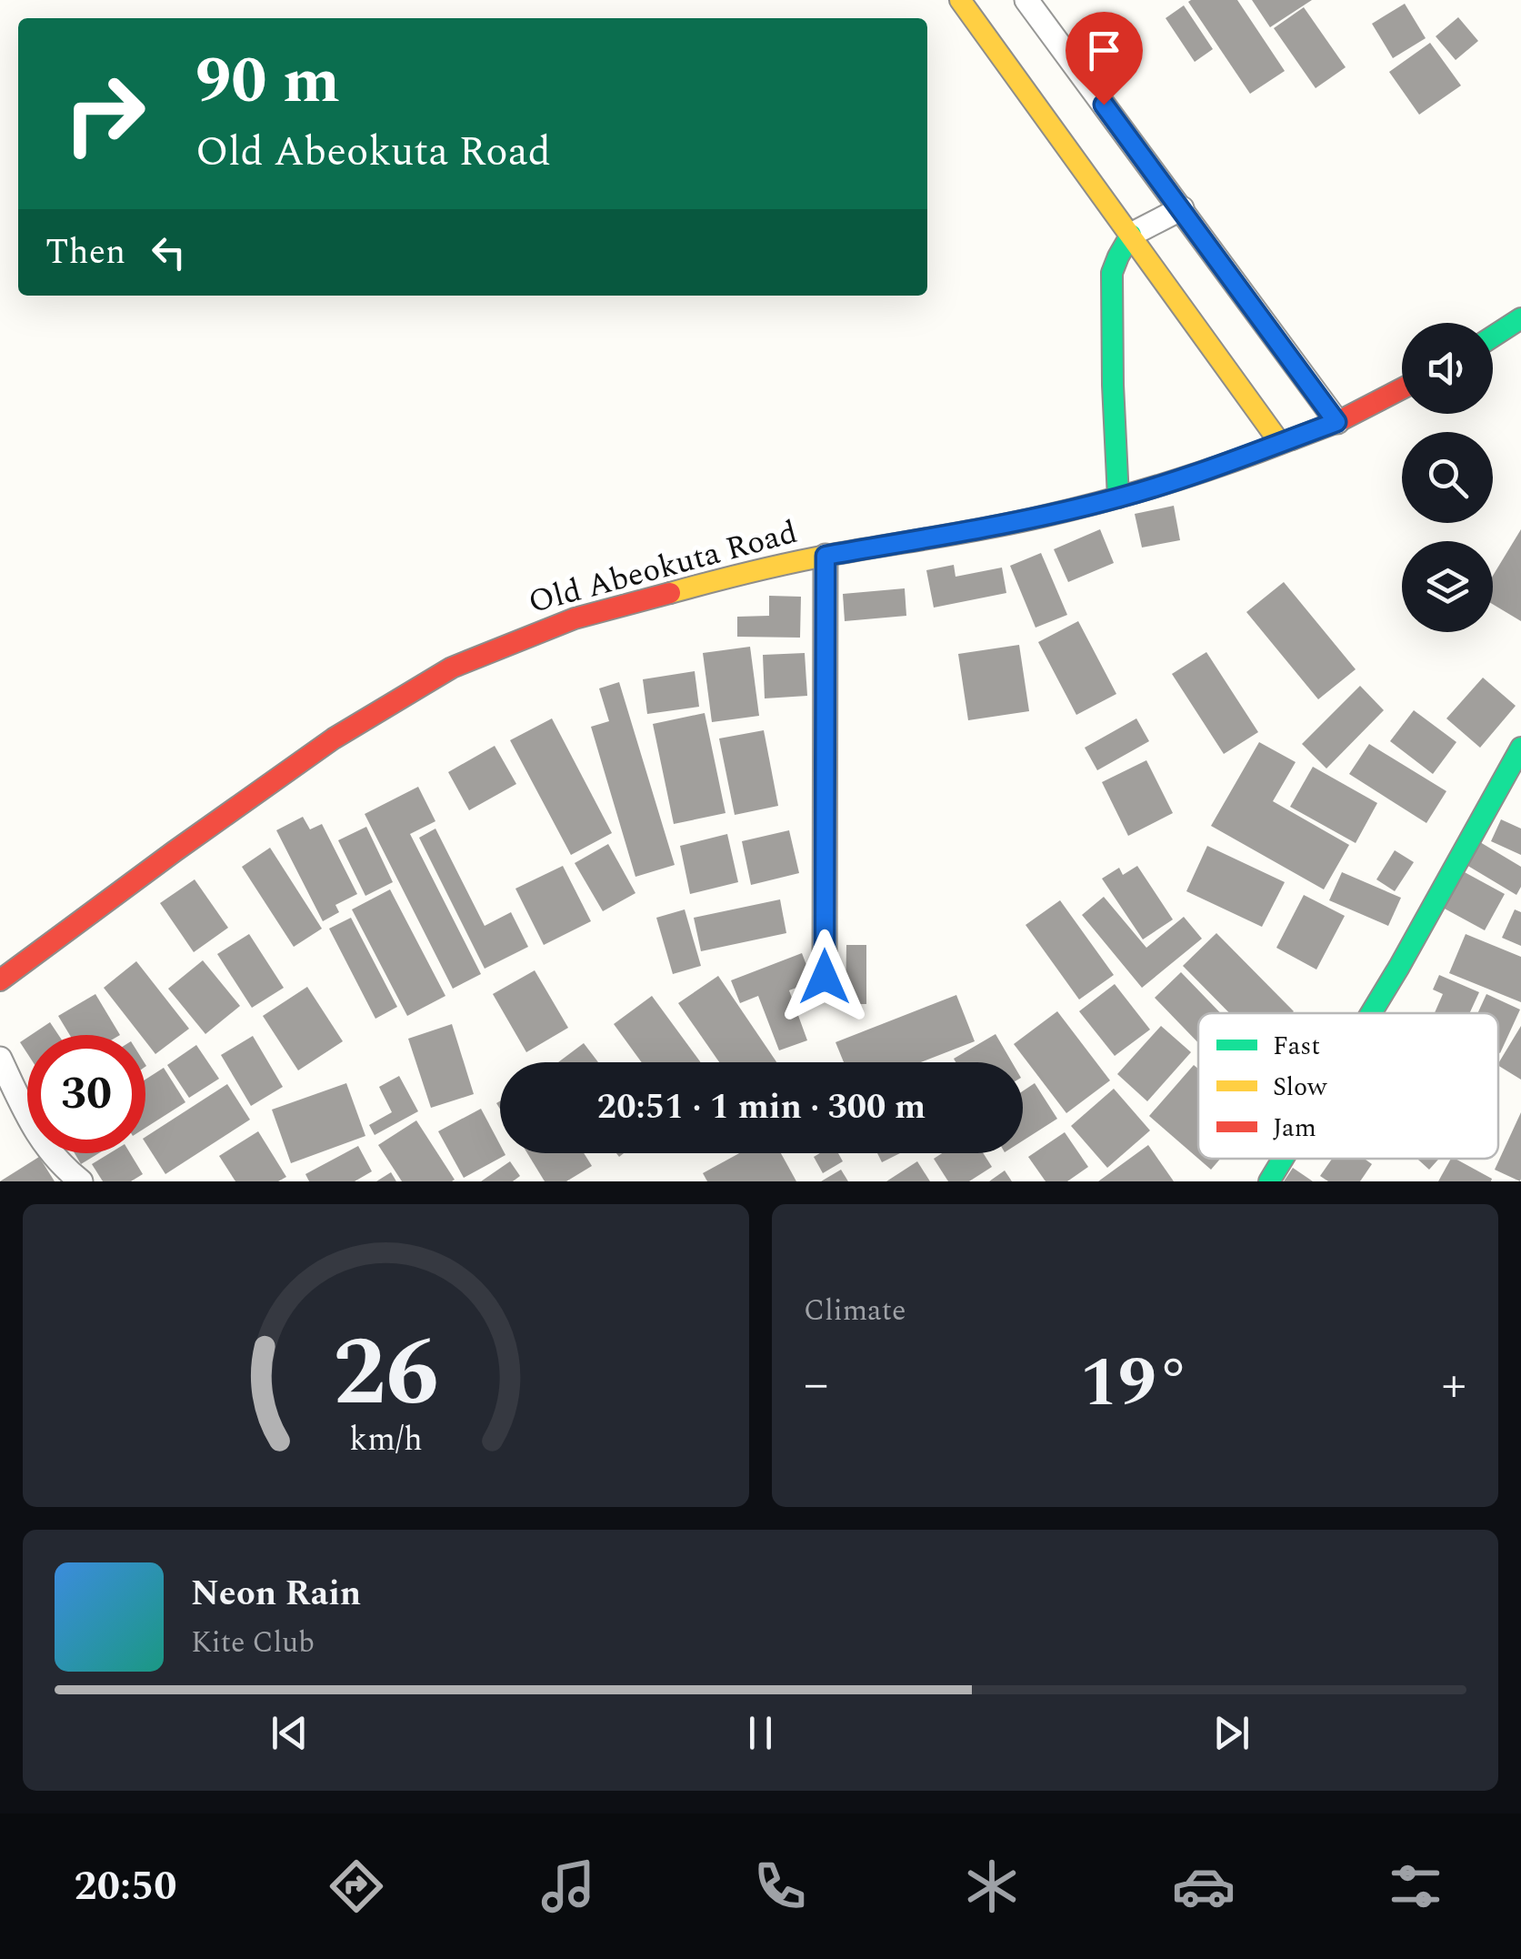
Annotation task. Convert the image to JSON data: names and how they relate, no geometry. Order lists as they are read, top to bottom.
{
  "streets": {
    "main road": ["Old Abeokuta Road"]
  },
  "legend": ["Fast", "Slow", "Jam"],
  "page": {
    "turn": ["90 m", "Old Abeokuta Road"],
    "then": "Then",
    "limit": "30",
    "trip": "20:51 · 1 min · 300 m",
    "tile": "Climate",
    "heat": ["−", "19°", "+"],
    "song": ["Neon Rain", "Kite Club"],
    "tabs": "20:50",
    "gauge": ["26", "km/h"]
  }
}
